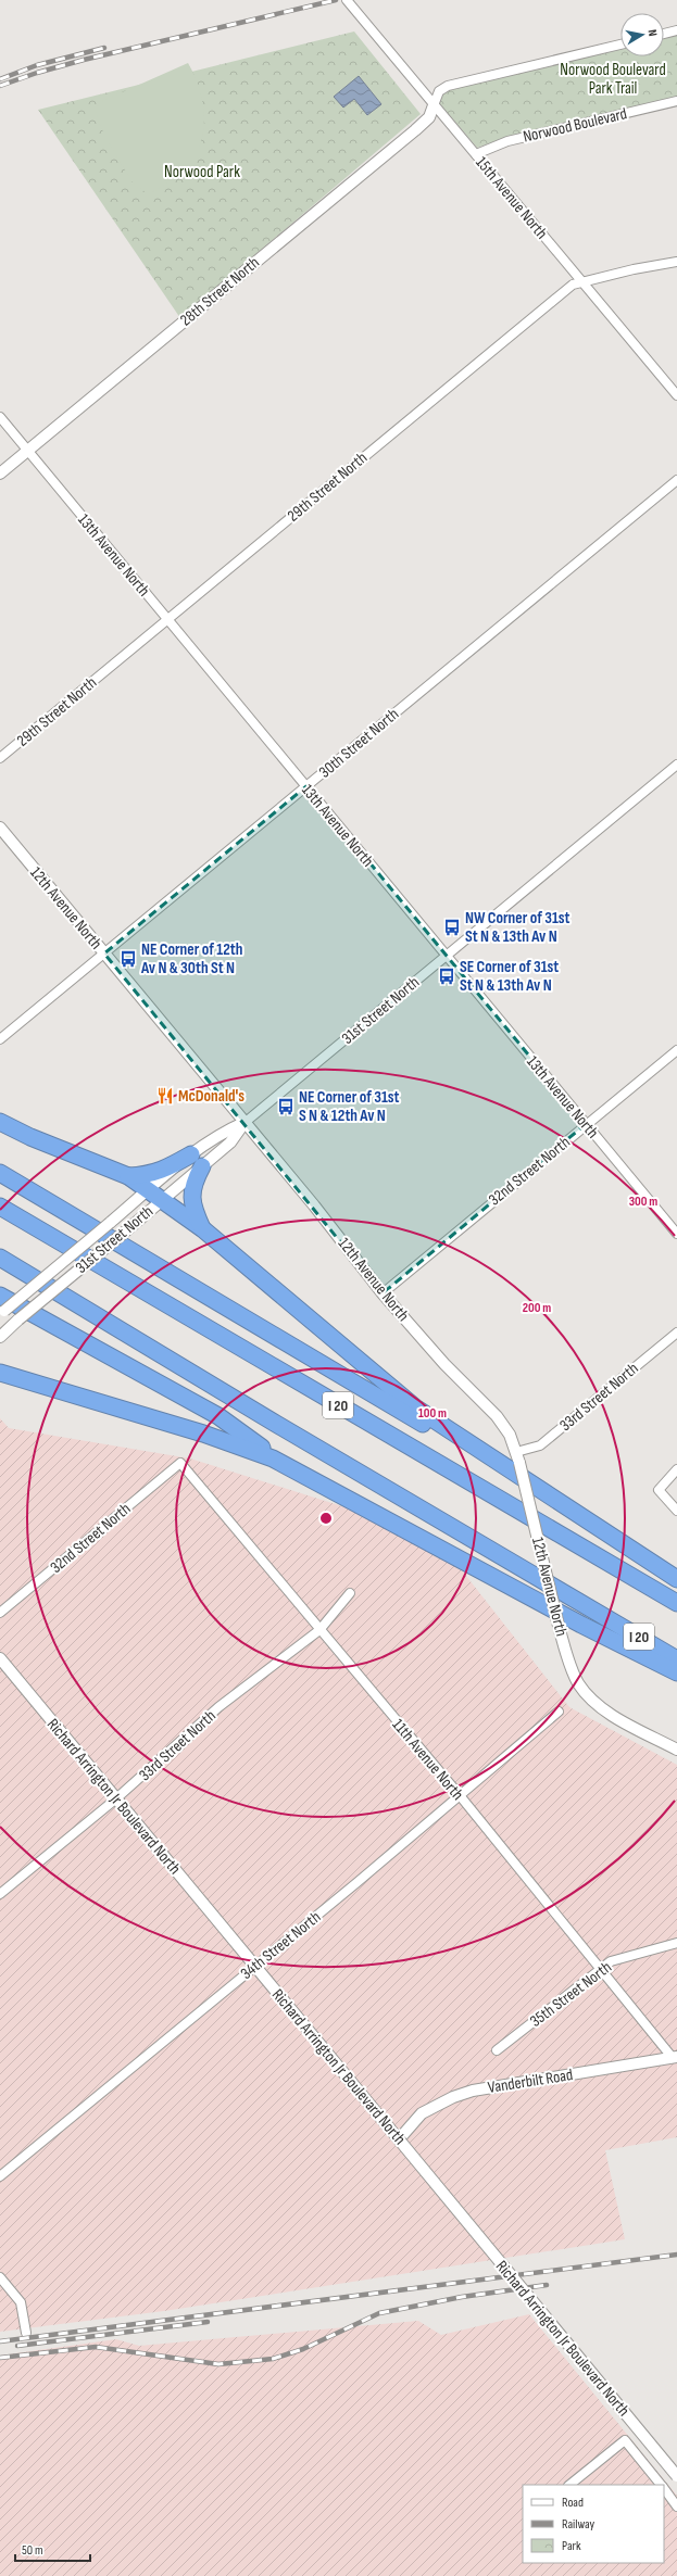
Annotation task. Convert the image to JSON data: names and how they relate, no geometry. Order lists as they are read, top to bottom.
{
  "streets": {
    "highway": ["I 20"],
    "street": [
      "Norwood Boulevard",
      "15th Avenue North",
      "28th Street North",
      "29th Street North",
      "13th Avenue North",
      "30th Street North",
      "12th Avenue North",
      "31st Street North",
      "32nd Street North",
      "33rd Street North",
      "11th Avenue North",
      "Richard Arrington Jr Boulevard North",
      "34th Street North",
      "35th Street North",
      "Vanderbilt Road"
    ]
  },
  "crossings": [
    ["Norwood Boulevard", "15th Avenue North"],
    ["15th Avenue North", "28th Street North"],
    ["15th Avenue North", "29th Street North"],
    ["28th Street North", "13th Avenue North"],
    ["29th Street North", "13th Avenue North"],
    ["13th Avenue North", "30th Street North"],
    ["13th Avenue North", "31st Street North"],
    ["13th Avenue North", "32nd Street North"],
    ["30th Street North", "12th Avenue North"],
    ["12th Avenue North", "31st Street North"],
    ["12th Avenue North", "32nd Street North"],
    ["12th Avenue North", "33rd Street North"],
    ["32nd Street North", "11th Avenue North"],
    ["33rd Street North", "11th Avenue North"],
    ["33rd Street North", "Richard Arrington Jr Boulevard North"],
    ["11th Avenue North", "34th Street North"],
    ["11th Avenue North", "35th Street North"],
    ["11th Avenue North", "Vanderbilt Road"],
    ["Richard Arrington Jr Boulevard North", "34th Street North"],
    ["Richard Arrington Jr Boulevard North", "Vanderbilt Road"]
  ],
  "parks": ["Norwood Boulevard Park Trail", "Norwood Park"],
  "places": {
    "bus stop": [
      "NW Corner of 31st St N & 13th Av N",
      "NE Corner of 12th Av N & 30th St N",
      "SE Corner of 31st St N & 13th Av N",
      "NE Corner of 31st S N & 12th Av N"
    ],
    "restaurant": ["McDonald's"]
  },
  "legend": ["Road", "Railway", "Park"],
  "scale_bar": "50 m",
  "north": "right",
  "rings": ["300 m", "200 m", "100 m"]
}
